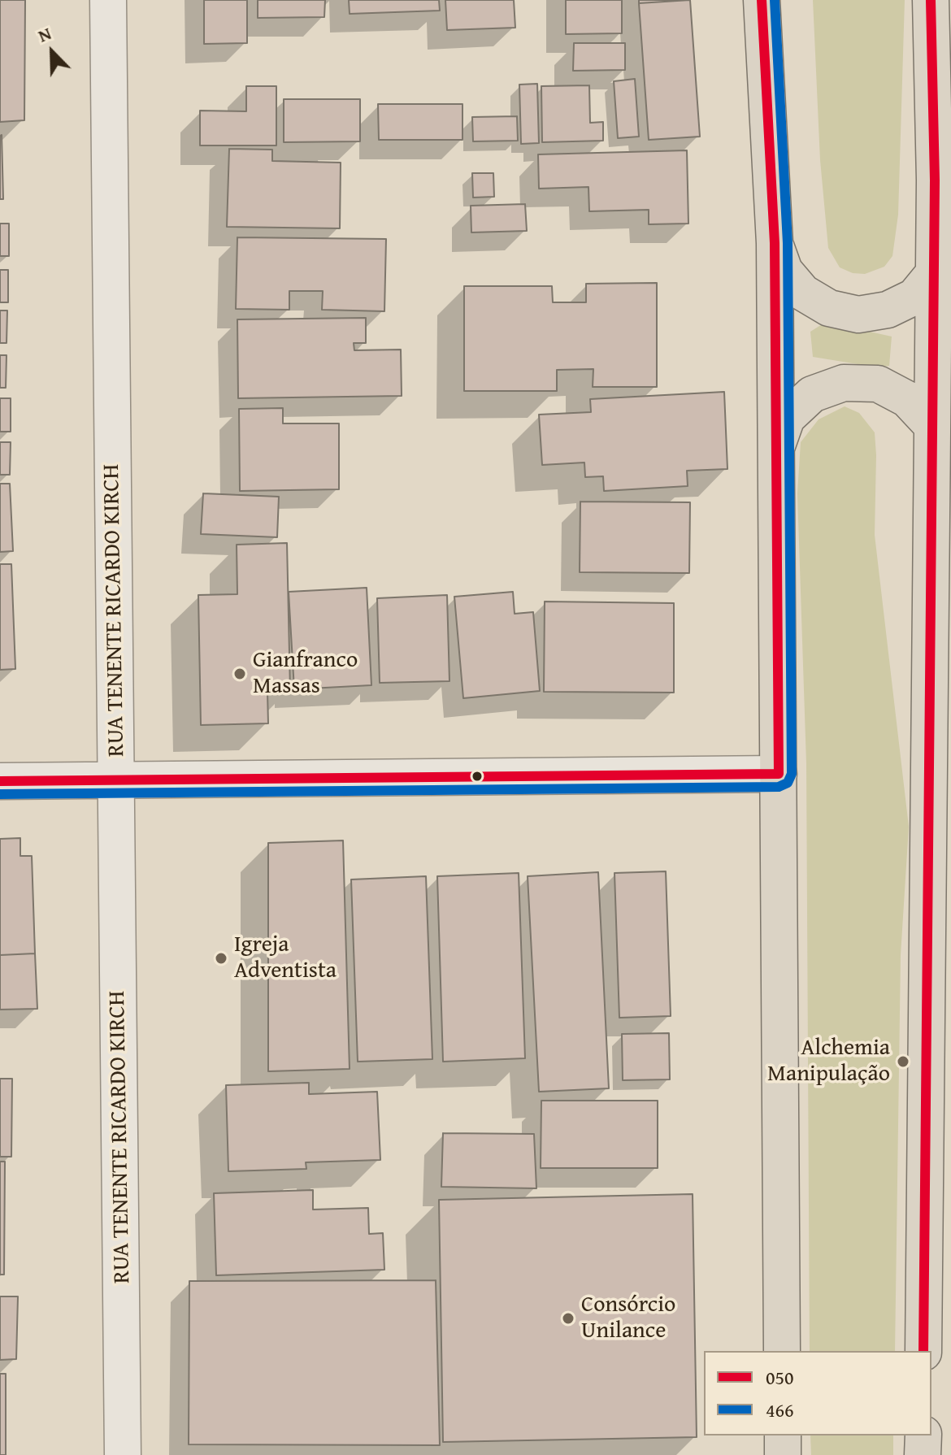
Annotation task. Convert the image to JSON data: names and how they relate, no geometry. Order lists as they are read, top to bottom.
{
  "streets": {
    "street": ["RUA TENENTE RICARDO KIRCH"]
  },
  "places": [
    "Gianfranco Massas",
    "Igreja Adventista",
    "Alchemia Manipulação",
    "Consórcio Unilance"
  ],
  "lines": ["transit line 050", "transit line 466"],
  "legend": ["050", "466"],
  "north": "top left"
}
